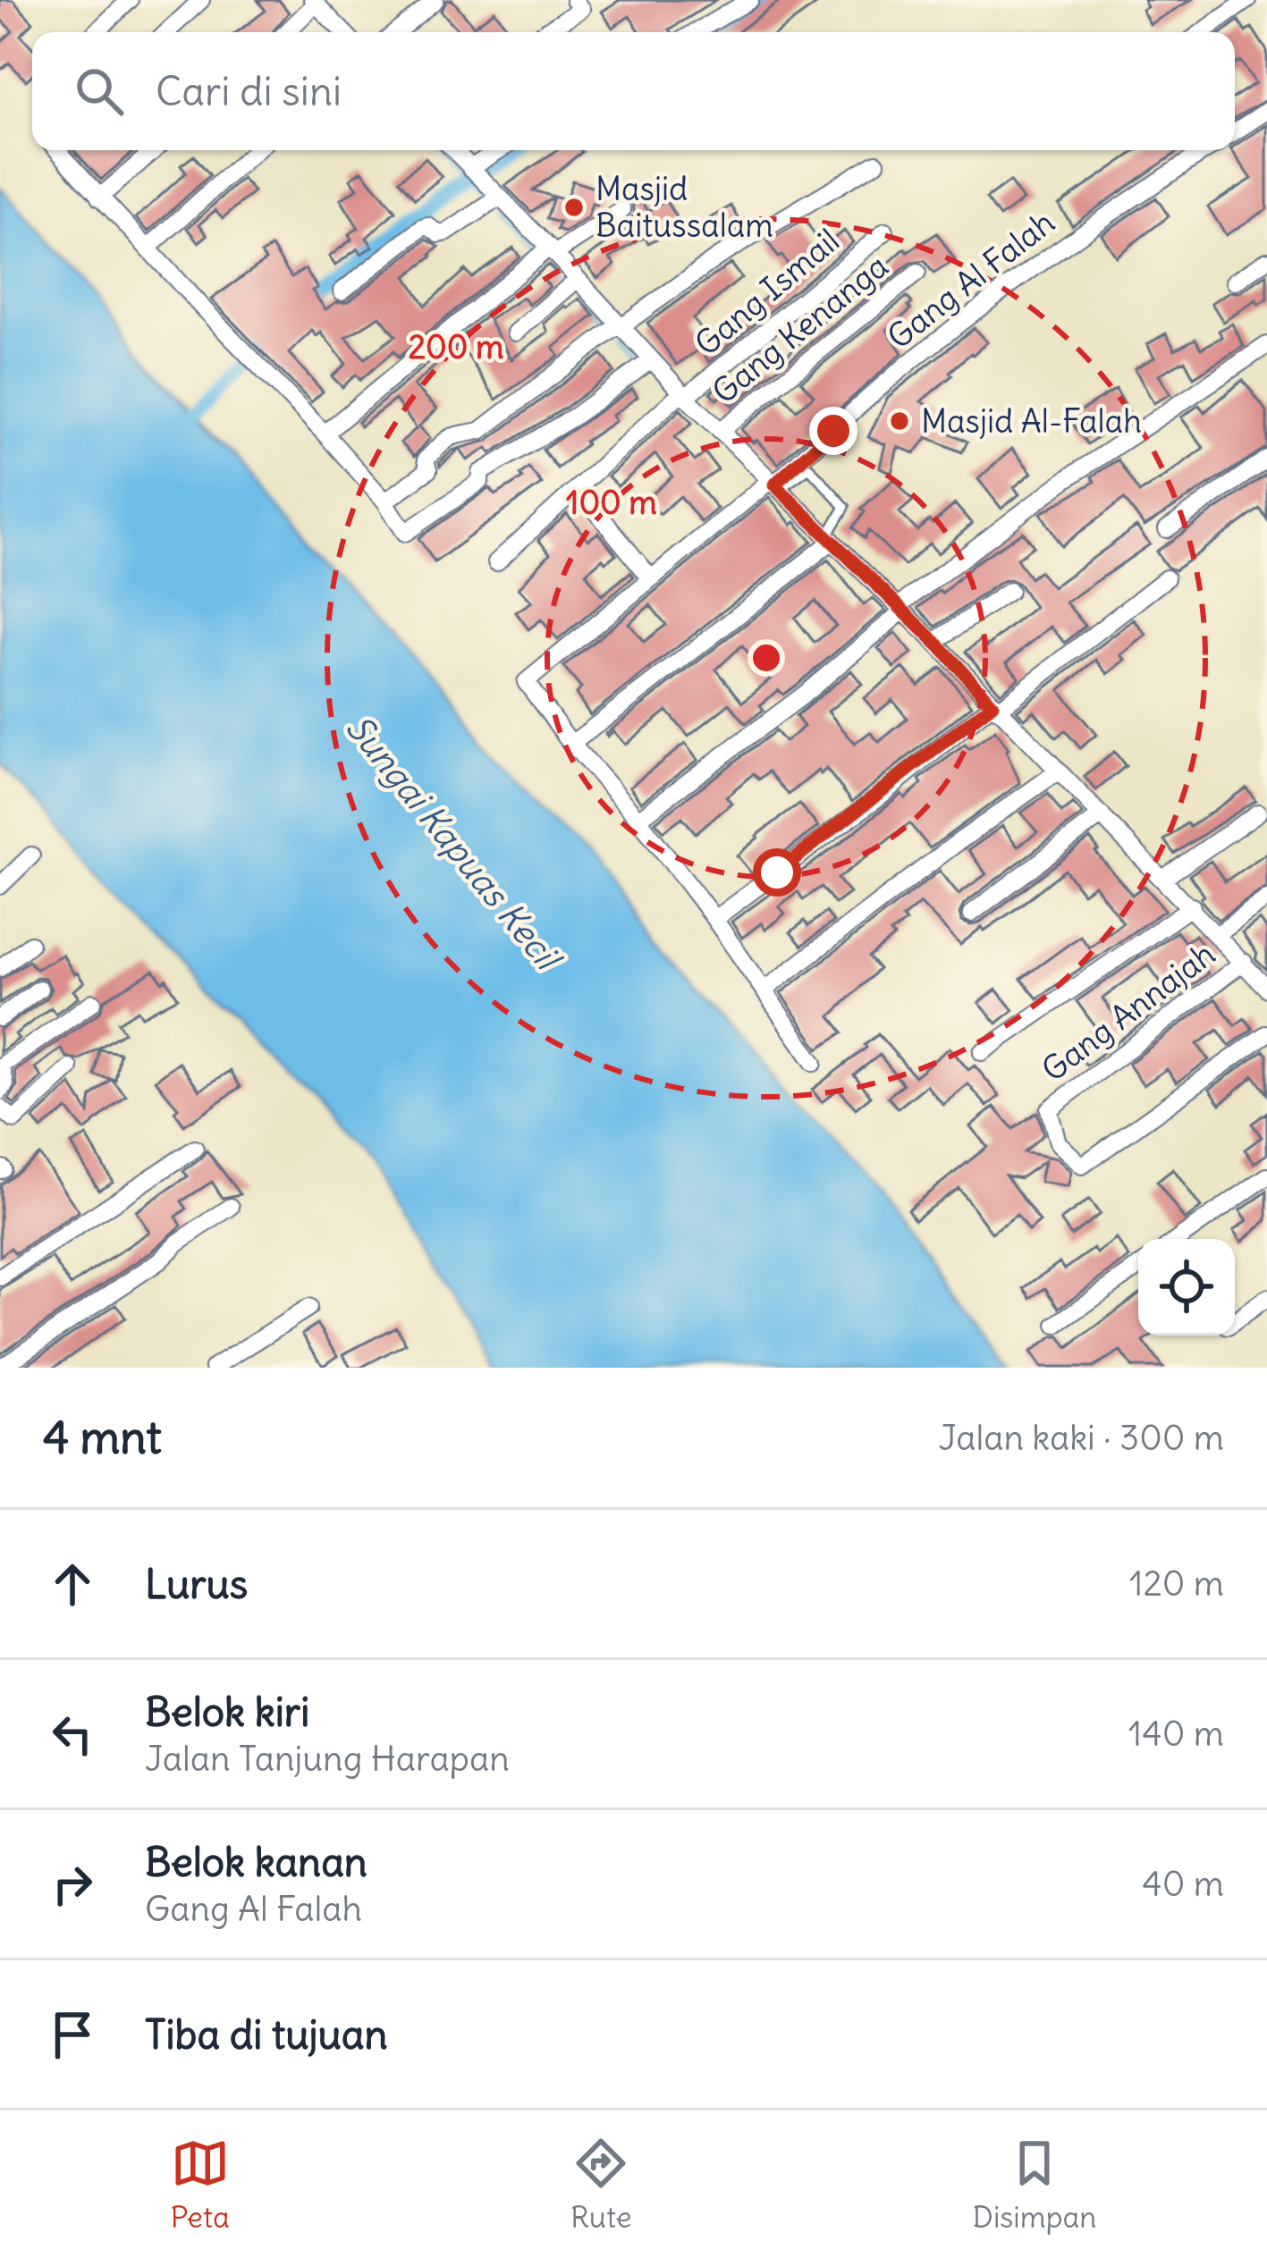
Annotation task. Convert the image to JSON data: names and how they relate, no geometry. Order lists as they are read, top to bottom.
{
  "streets": {
    "street": [
      "Gang Al Falah",
      "Gang Ismail",
      "Gang Kenanga",
      "Gang Annajah"
    ]
  },
  "water": ["Sungai Kapuas Kecil"],
  "places": ["Masjid Baitussalam", "Masjid Al-Falah"],
  "page": {
    "search": "Cari di sini",
    "heading": ["4 mnt", "Jalan kaki · 300 m"],
    "list": [
      ["Lurus", "120 m"],
      ["Belok kiri", "Jalan Tanjung Harapan", "140 m"],
      ["Belok kanan", "Gang Al Falah", "40 m"],
      "Tiba di tujuan"
    ],
    "nav": ["Peta", "Rute", "Disimpan"]
  },
  "rings": ["200 m", "100 m"]
}
